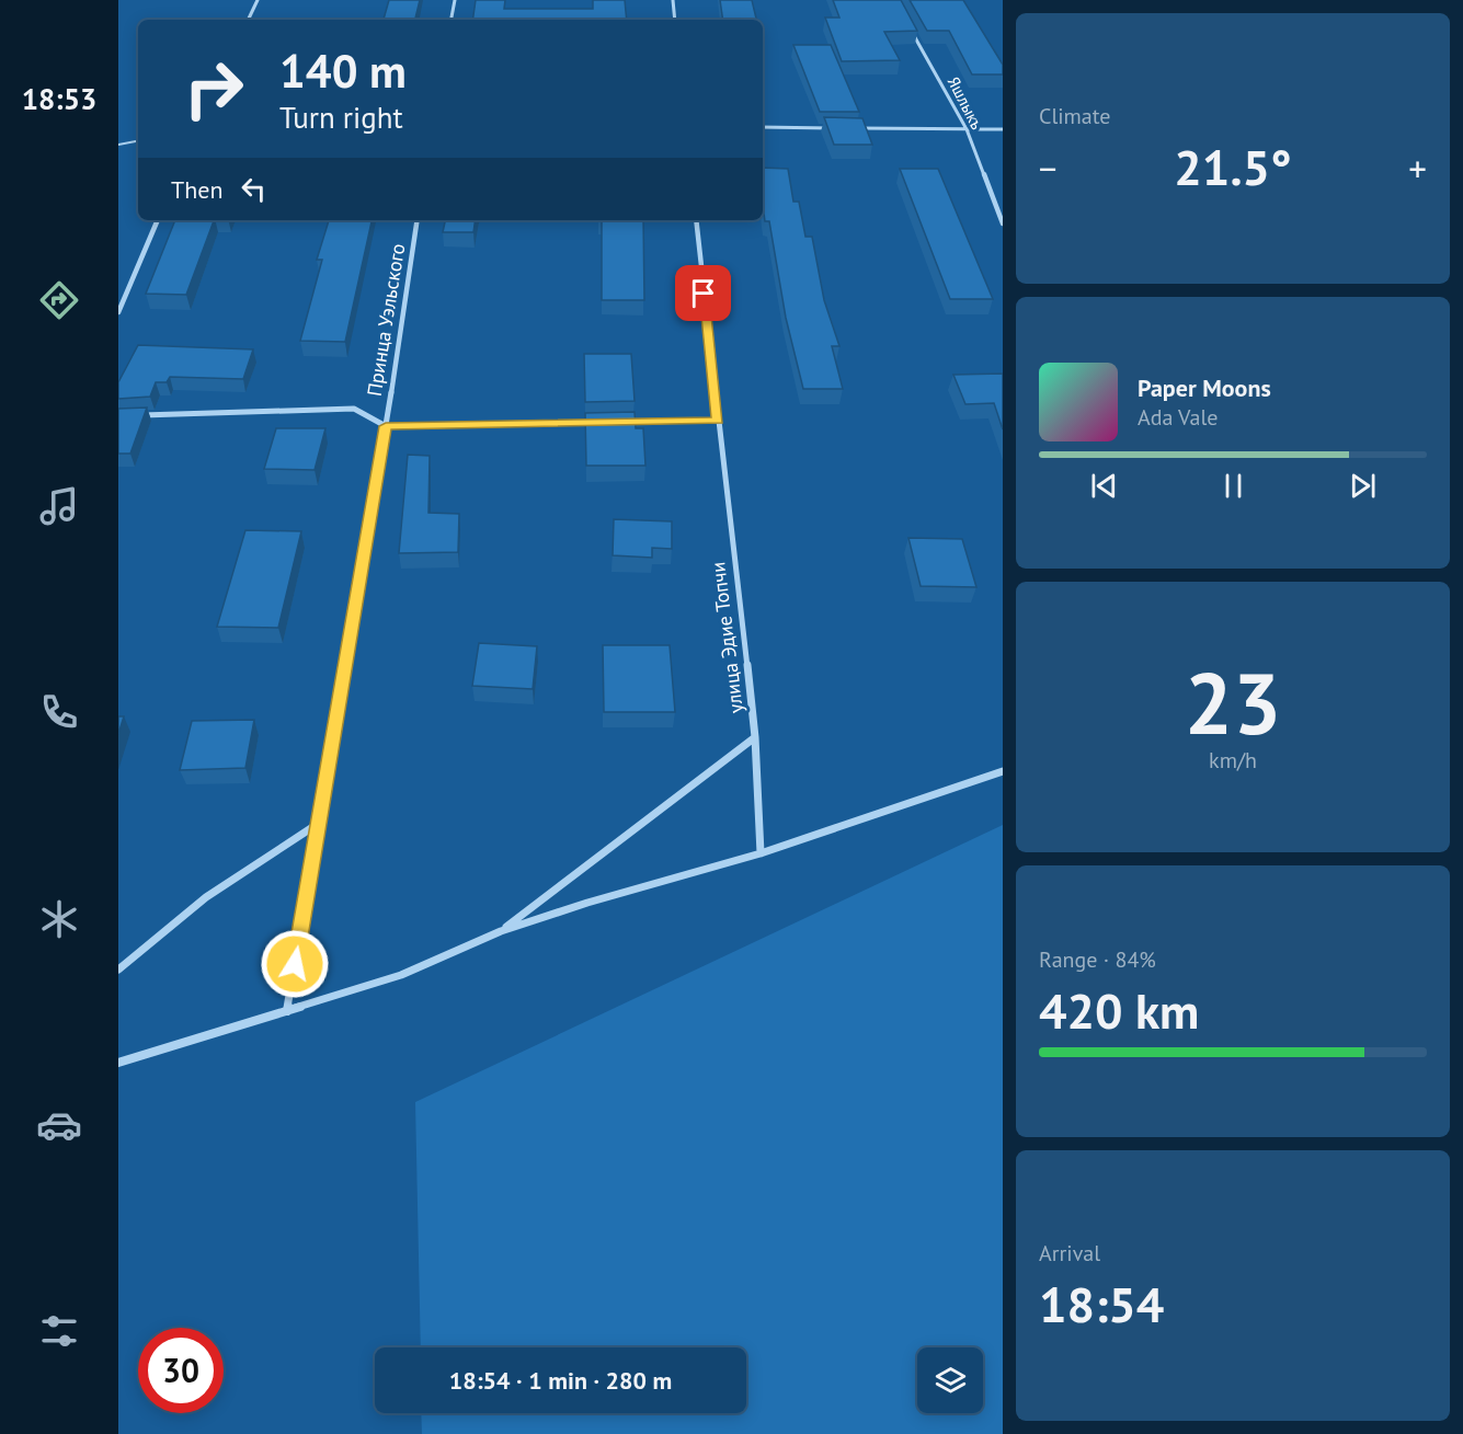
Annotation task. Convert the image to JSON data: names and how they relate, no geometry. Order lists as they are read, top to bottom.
{
  "streets": {
    "street": ["Яшлыкъ", "Принца Уэльского", "улица Эдие Топчи"]
  },
  "page": {
    "tabs": "18:53",
    "tile": [
      "Climate",
      ["23", "km/h"],
      ["Range · 84%", "420 km"],
      ["Arrival", "18:54"]
    ],
    "turn": ["140 m", "Turn right"],
    "heat": ["−", "21.5°", "+"],
    "then": "Then",
    "song": ["Paper Moons", "Ada Vale"],
    "limit": "30",
    "trip": "18:54 · 1 min · 280 m"
  }
}
